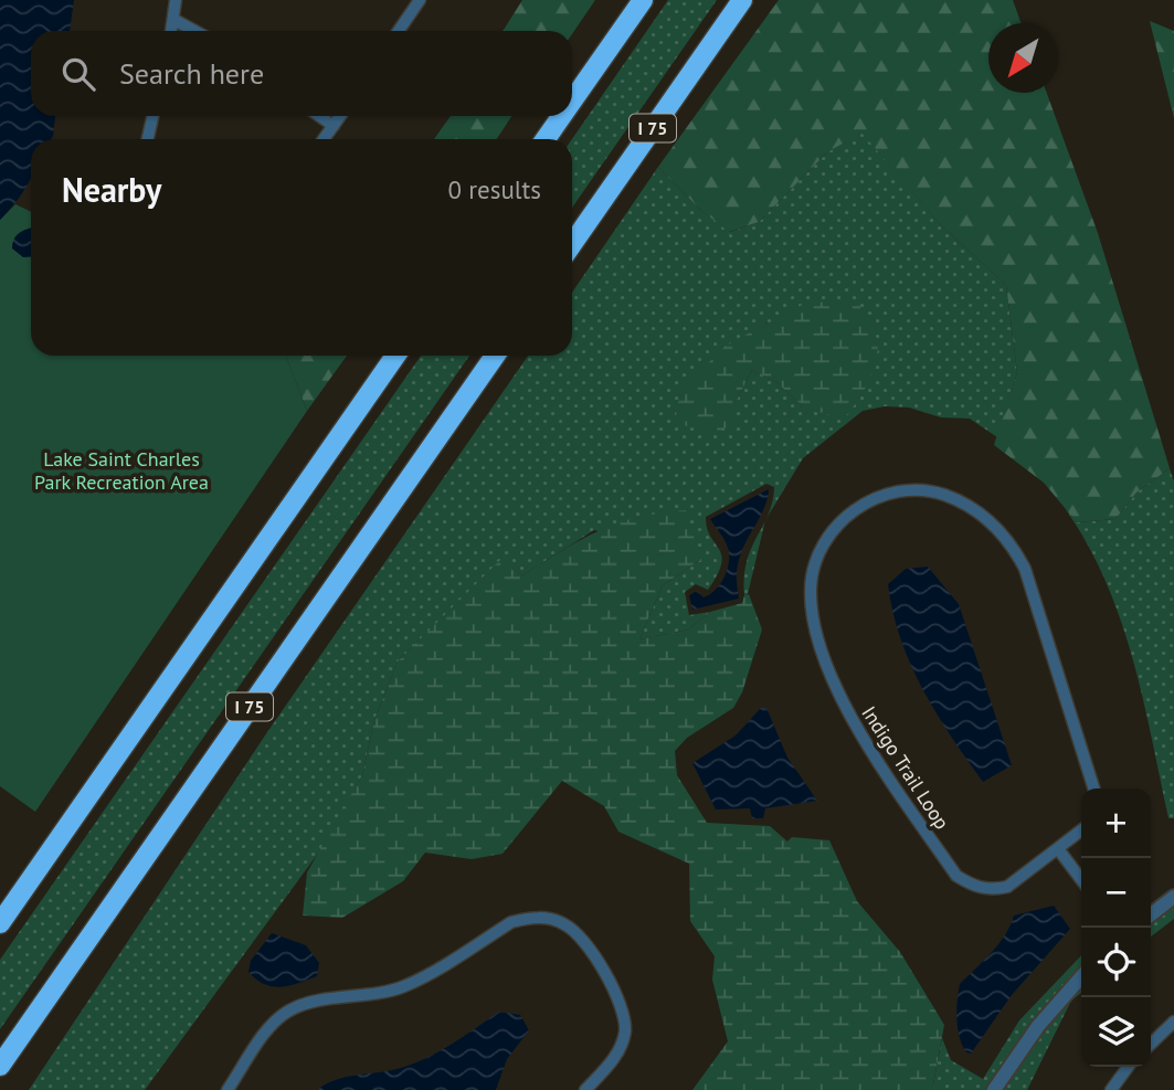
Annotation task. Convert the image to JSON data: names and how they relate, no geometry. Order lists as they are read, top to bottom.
{
  "streets": {
    "highway": ["I 75"],
    "street": ["Indigo Trail Loop"]
  },
  "parks": ["Lake Saint Charles Park Recreation Area"],
  "north": "bottom left",
  "page": {
    "search": "Search here",
    "heading": ["Nearby", "0 results"],
    "map_buttons": ["+", "−"]
  }
}
